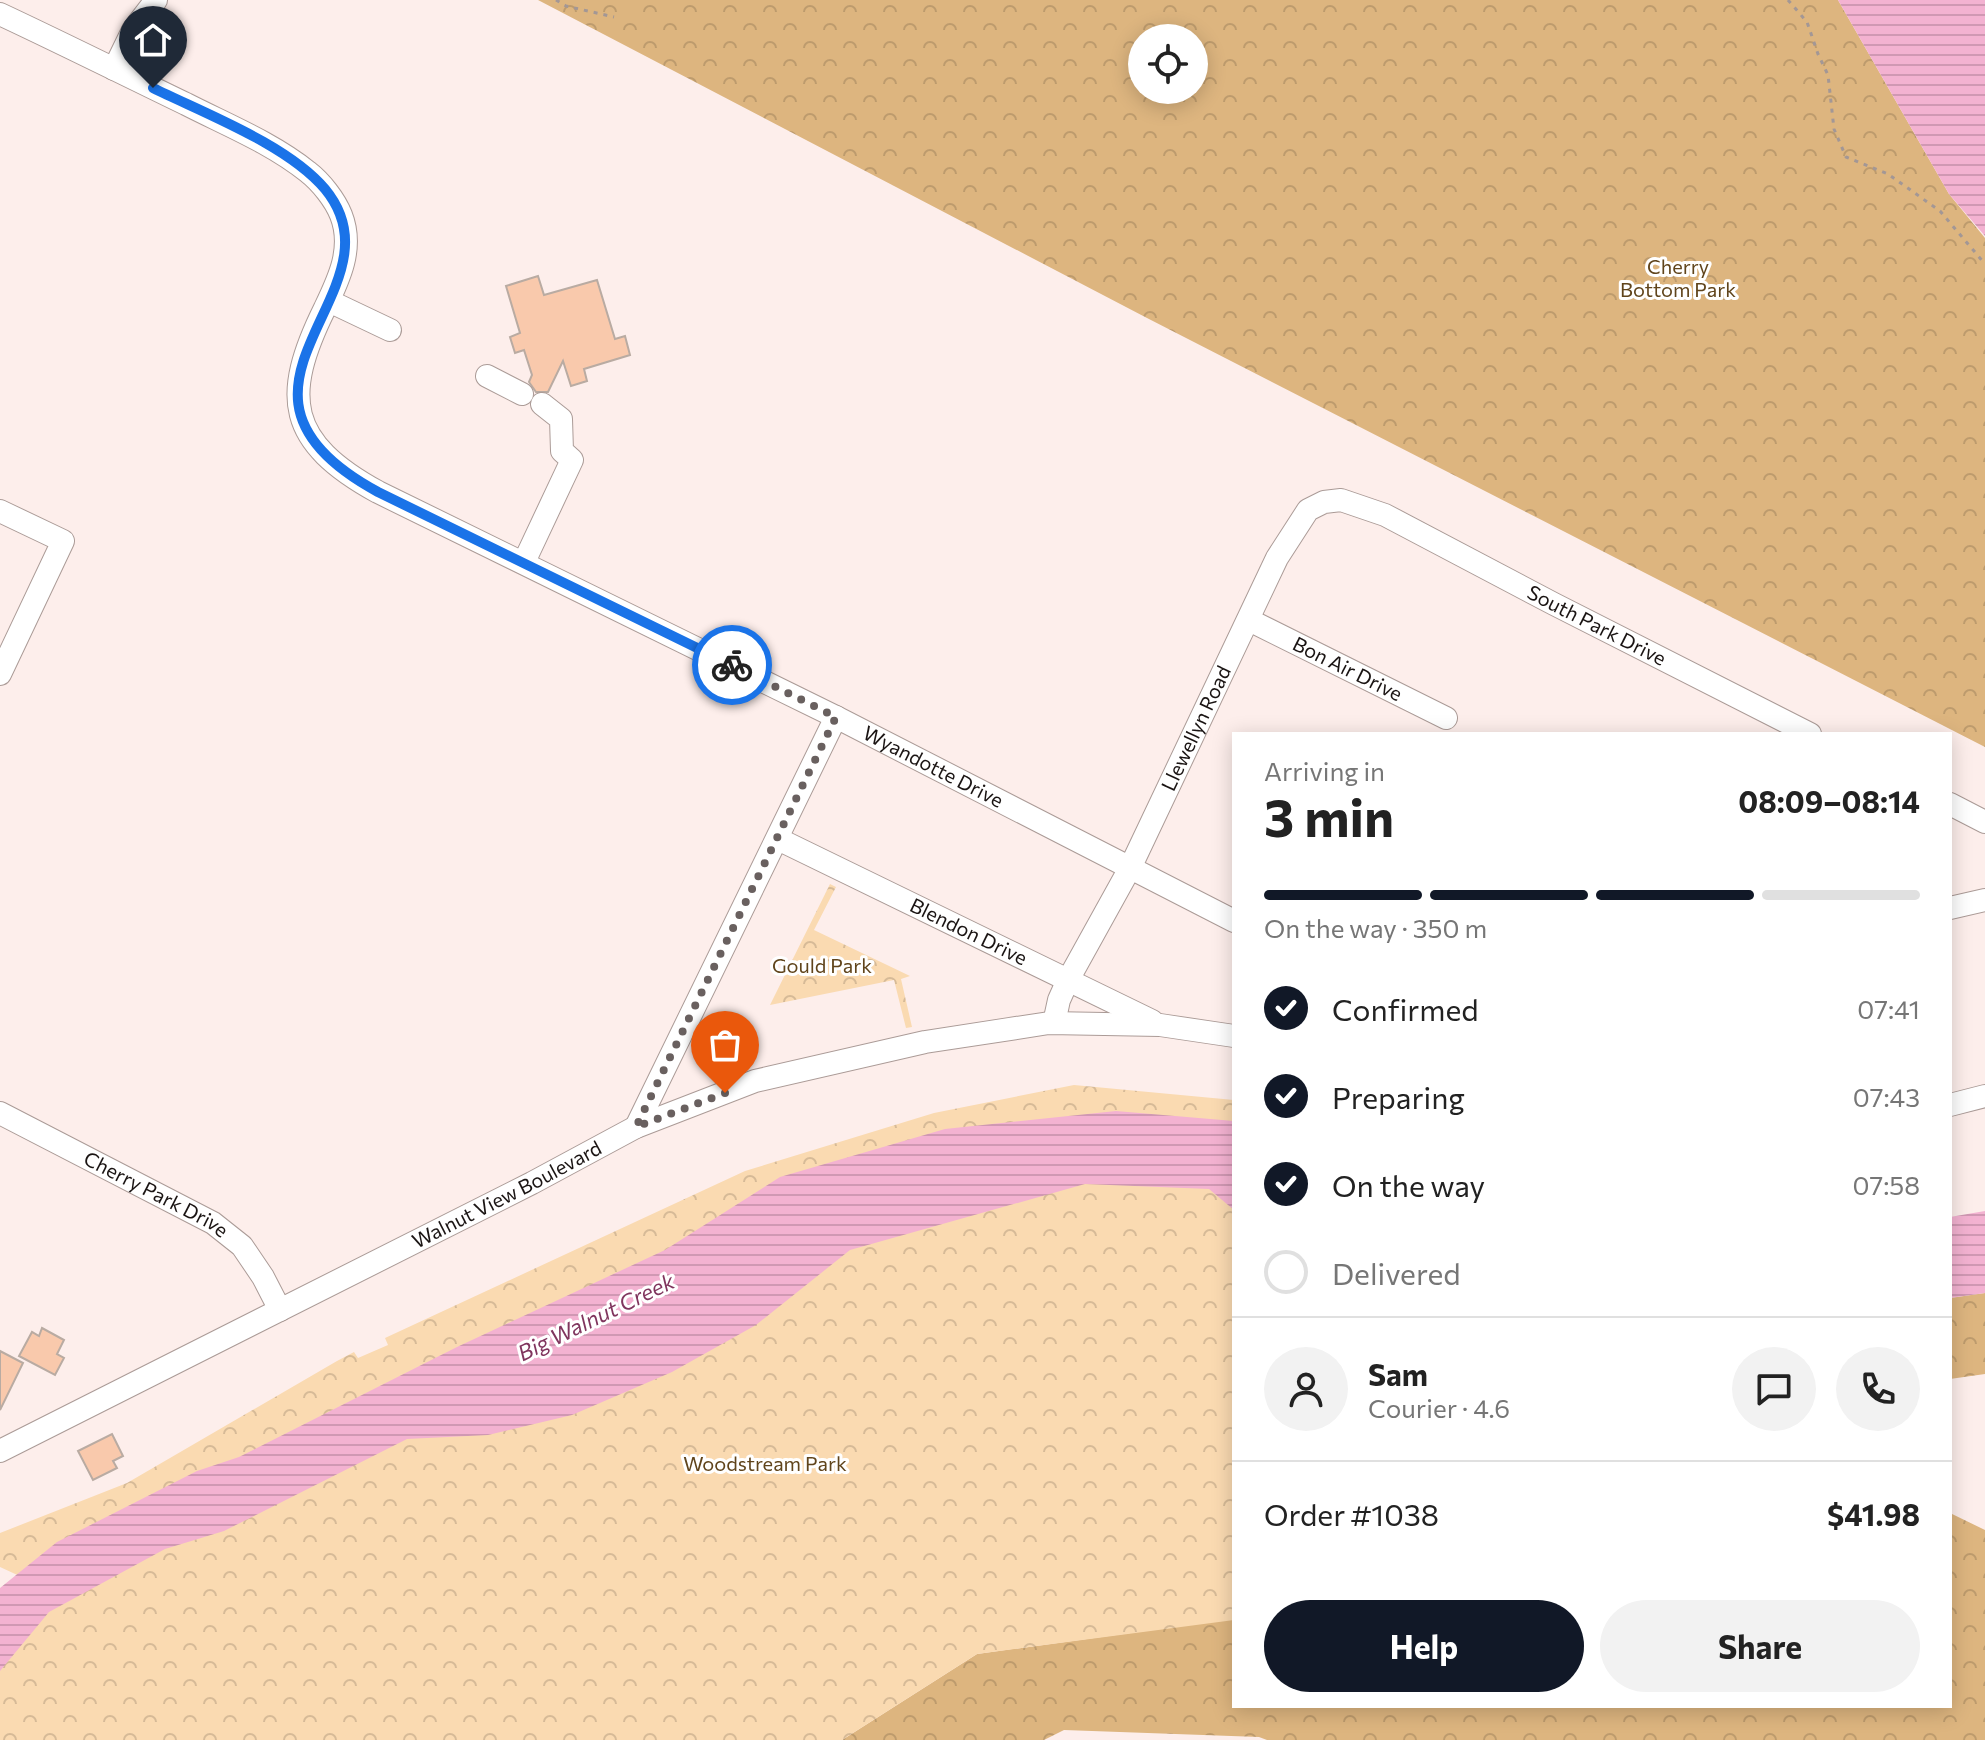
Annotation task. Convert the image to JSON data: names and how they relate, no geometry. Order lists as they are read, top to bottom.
{
  "streets": {
    "street": [
      "South Park Drive",
      "Bon Air Drive",
      "Llewellyn Road",
      "Wyandotte Drive",
      "Blendon Drive",
      "Walnut View Boulevard",
      "Cherry Park Drive"
    ]
  },
  "crossings": [
    ["South Park Drive", "Llewellyn Road"],
    ["Bon Air Drive", "Llewellyn Road"],
    ["Llewellyn Road", "Wyandotte Drive"],
    ["Llewellyn Road", "Blendon Drive"],
    ["Llewellyn Road", "Walnut View Boulevard"],
    ["Blendon Drive", "Walnut View Boulevard"],
    ["Walnut View Boulevard", "Cherry Park Drive"]
  ],
  "water": ["Big Walnut Creek"],
  "parks": ["Cherry Bottom Park", "Gould Park", "Woodstream Park"],
  "page": {
    "heading": ["3 min", "Arriving in", "08:09–08:14"],
    "panel": [
      "Sam",
      "Courier · 4.6",
      "Order #1038",
      "$41.98"
    ],
    "bar": "On the way · 350 m",
    "list": [
      ["Confirmed", "07:41"],
      ["Preparing", "07:43"],
      ["On the way", "07:58"],
      "Delivered"
    ],
    "buttons": ["Help", "Share"]
  }
}
